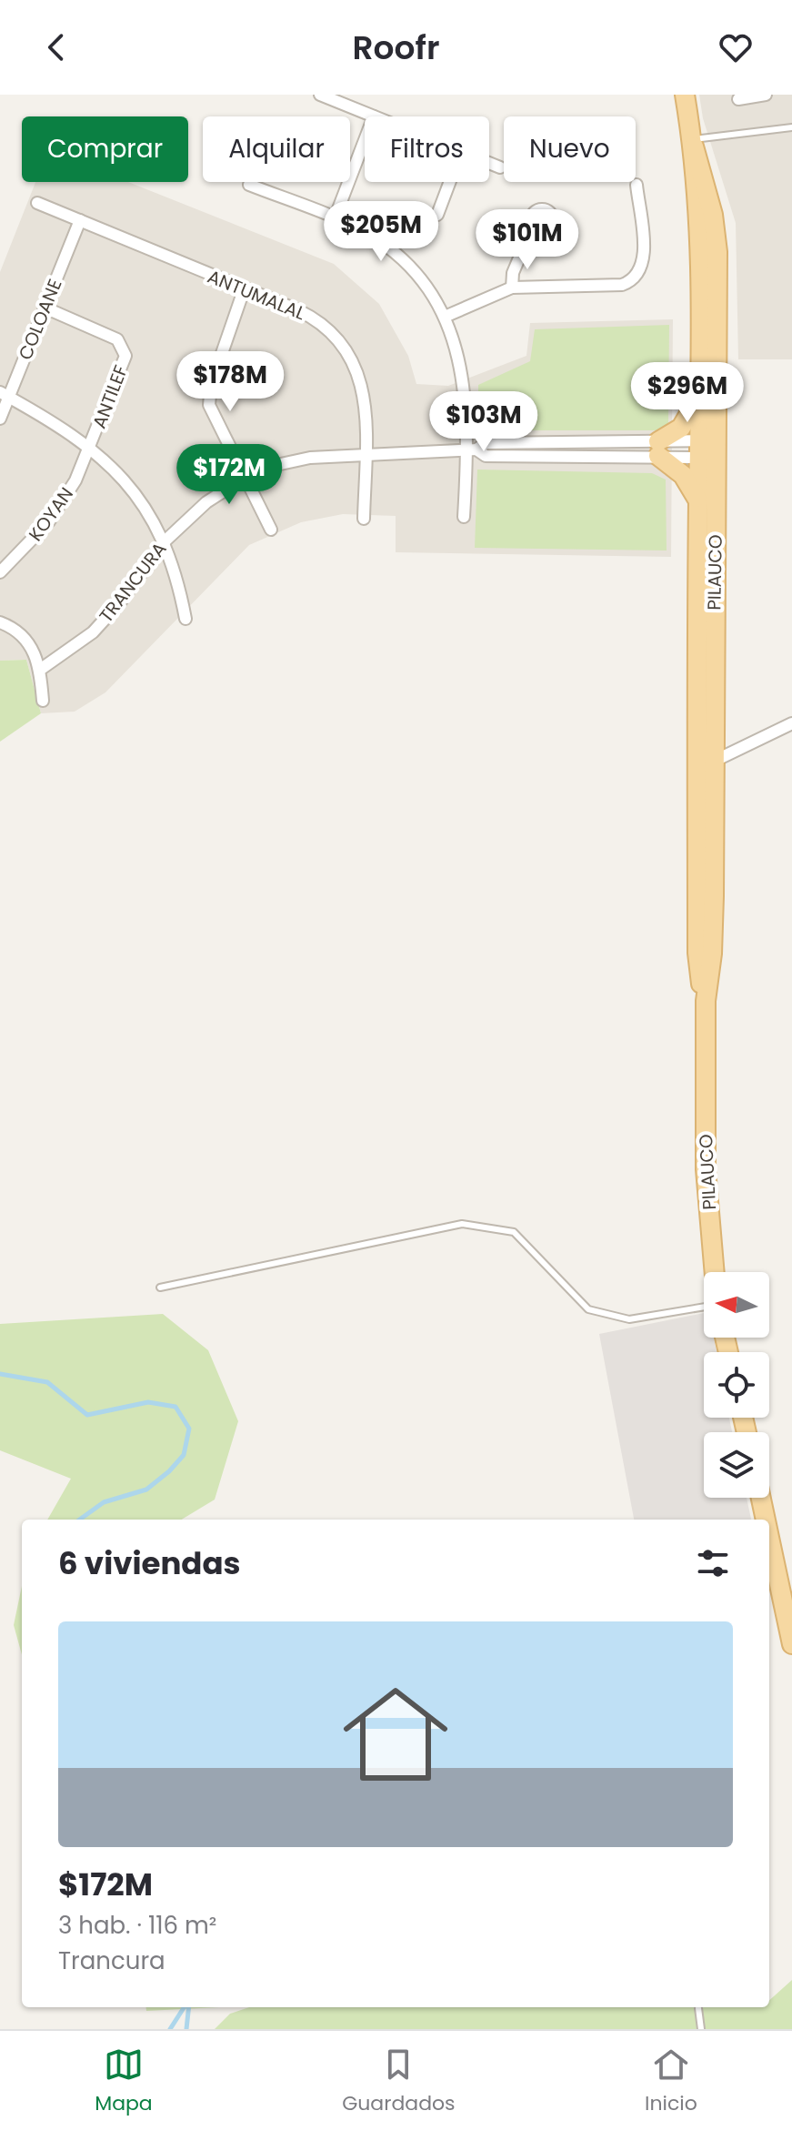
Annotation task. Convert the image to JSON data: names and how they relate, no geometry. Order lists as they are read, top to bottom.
{
  "streets": {
    "main road": ["PILAUCO"],
    "street": [
      "ANTUMALAL",
      "COLOANE",
      "ANTILEF",
      "KOYAN",
      "TRANCURA"
    ]
  },
  "crossings": [
    ["ANTUMALAL", "COLOANE"],
    ["ANTUMALAL", "TRANCURA"],
    ["COLOANE", "ANTILEF"],
    ["ANTILEF", "KOYAN"],
    ["PILAUCO", "TRANCURA"]
  ],
  "north": "left",
  "page": {
    "header": "Roofr",
    "chip": [
      "Comprar",
      "Alquilar",
      "Filtros",
      "Nuevo"
    ],
    "price": [
      "$205M",
      "$101M",
      "$178M",
      "$296M",
      "$103M",
      "$172M"
    ],
    "heading": "6 viviendas",
    "list": [
      {
        "name": "$172M",
        "note": "3 hab. · 116 m² · Trancura"
      }
    ],
    "tabs": ["Mapa", "Guardados", "Inicio"]
  }
}
